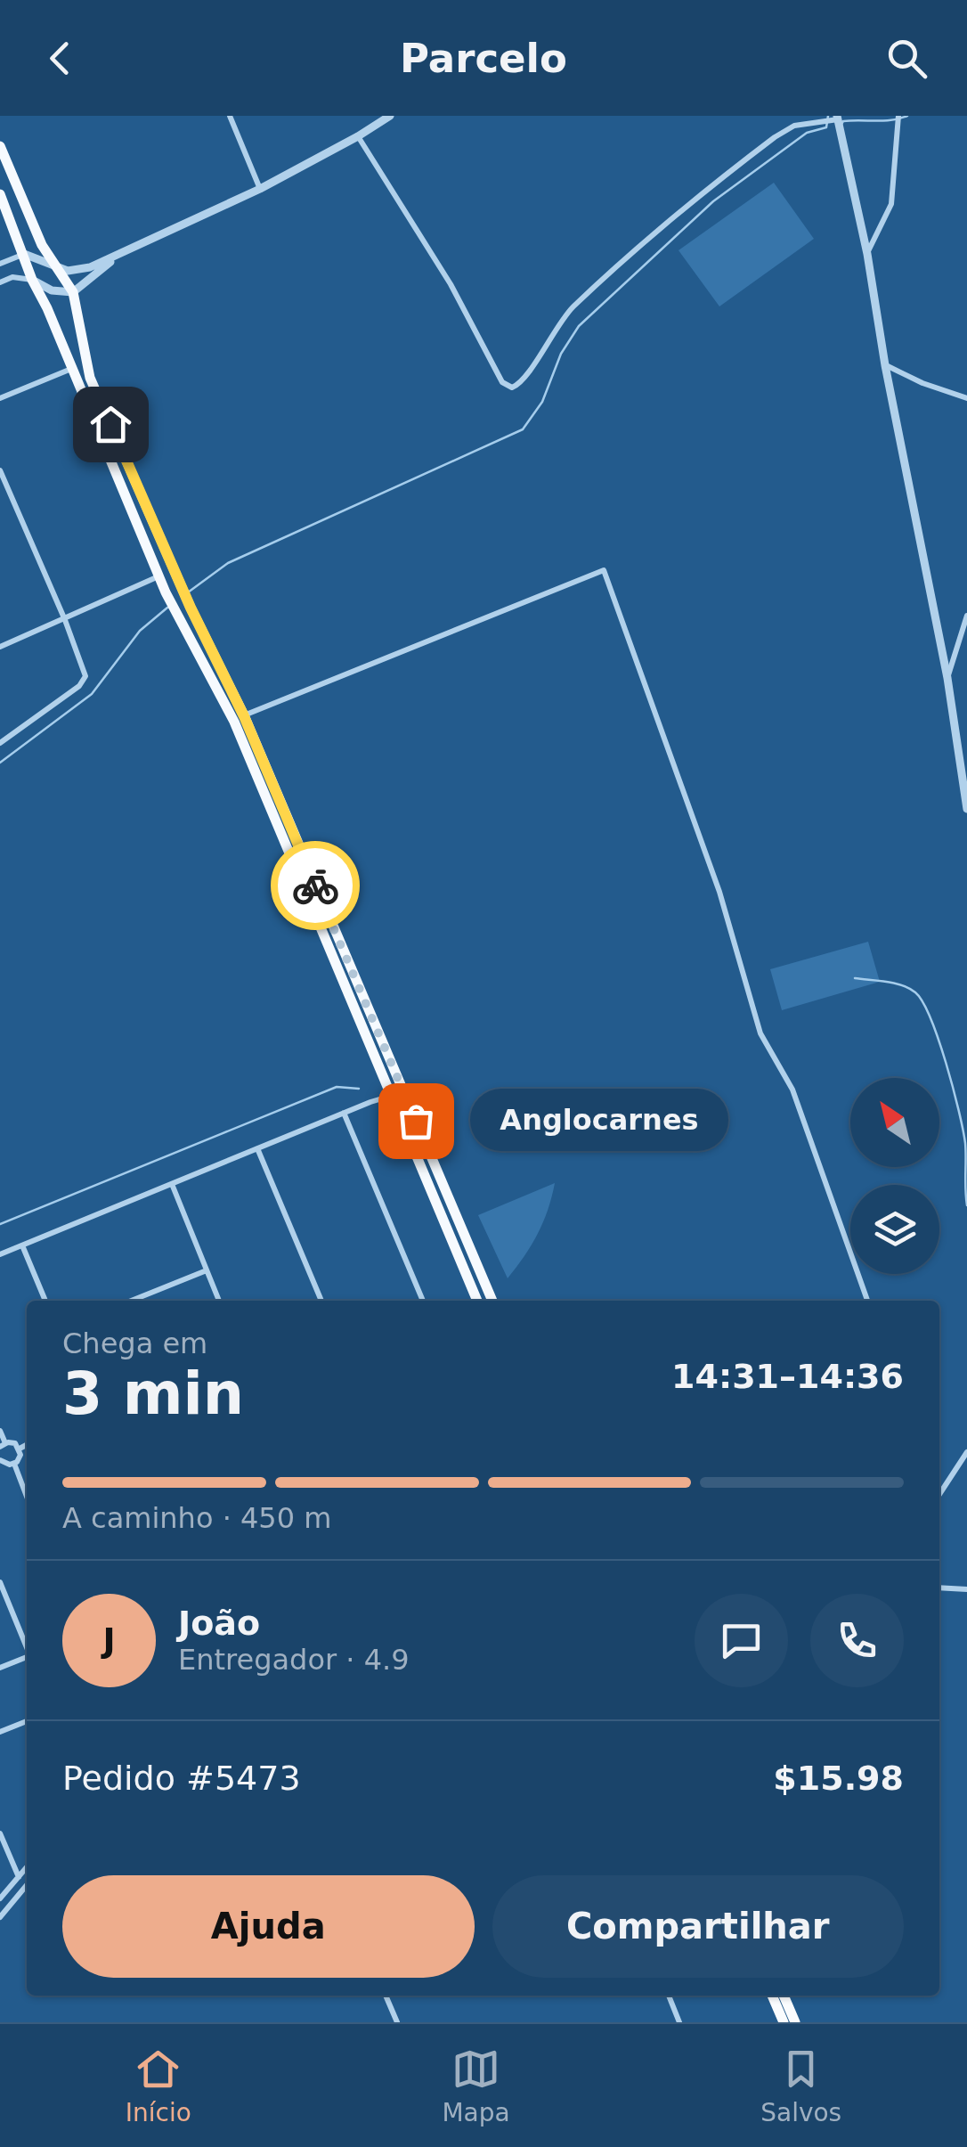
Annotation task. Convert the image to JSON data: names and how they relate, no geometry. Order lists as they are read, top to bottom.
{
  "places": ["Anglocarnes"],
  "north": "top left",
  "page": {
    "header": "Parcelo",
    "bubble": "Anglocarnes",
    "heading": ["3 min", "Chega em", "14:31–14:36"],
    "panel": [
      "João",
      "Entregador · 4.9",
      "Pedido #5473",
      "$15.98"
    ],
    "bar": "A caminho · 450 m",
    "round": "J",
    "buttons": ["Ajuda", "Compartilhar"],
    "tabs": ["Início", "Mapa", "Salvos"]
  }
}
